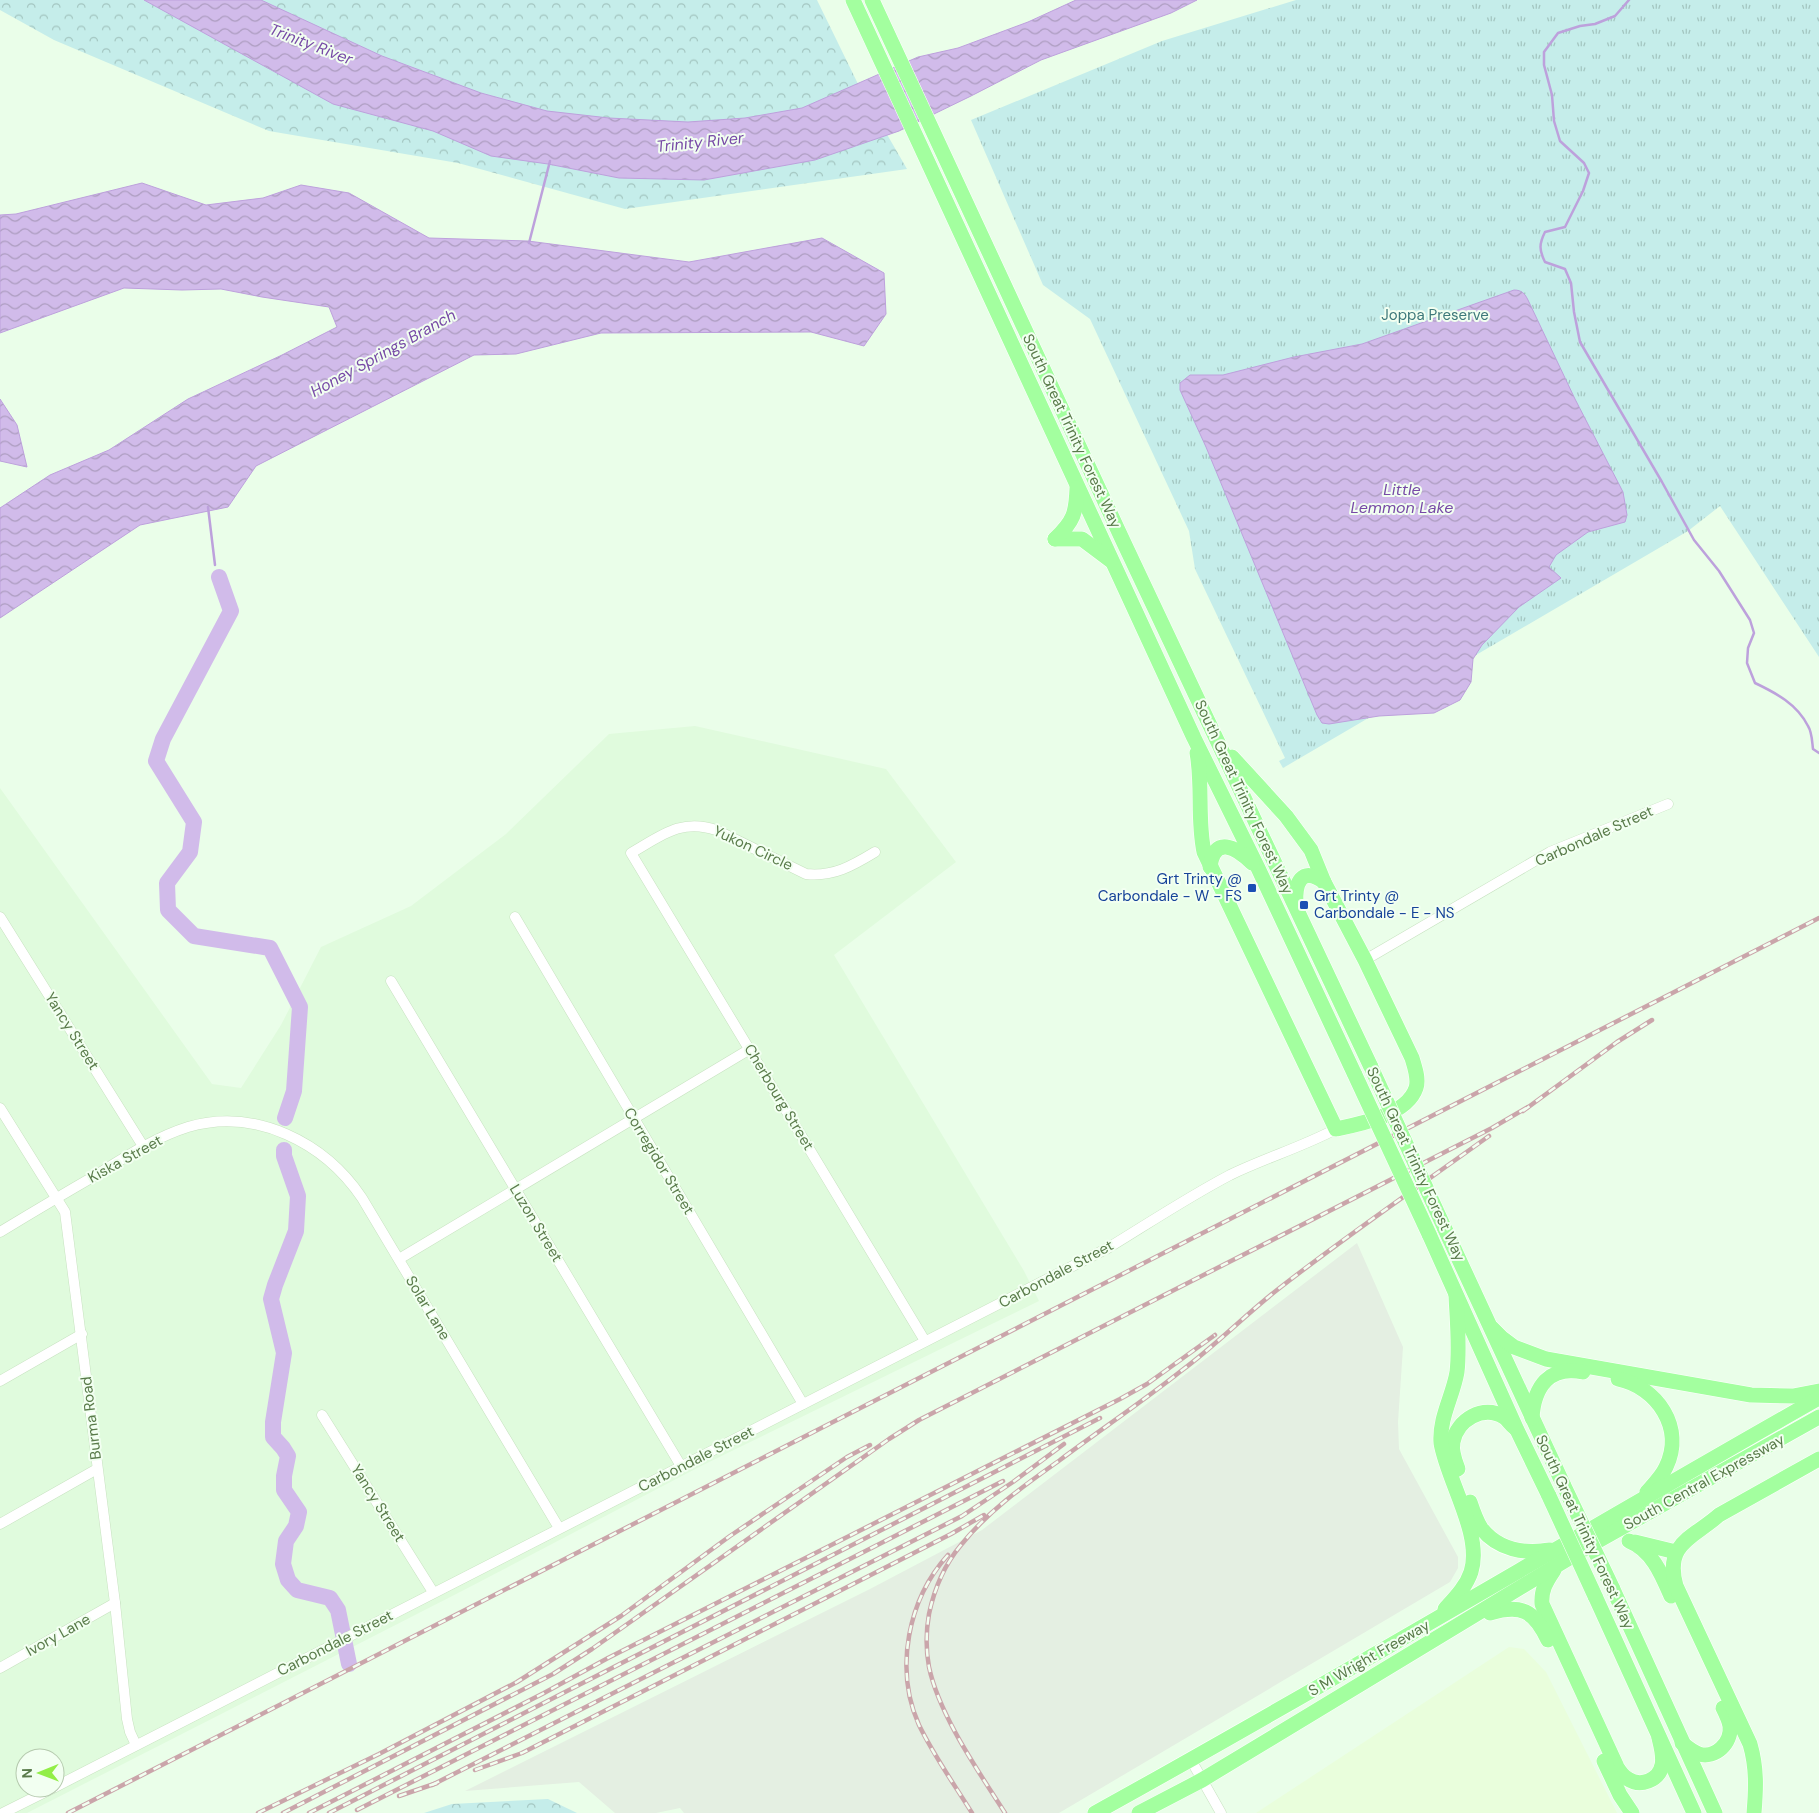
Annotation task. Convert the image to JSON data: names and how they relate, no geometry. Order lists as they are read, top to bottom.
{
  "streets": {
    "main road": ["South Great Trinity Forest Way", "South Central Expressway", "S M Wright Freeway"],
    "street": [
      "Carbondale Street",
      "Yukon Circle",
      "Yancy Street",
      "Cherbourg Street",
      "Kiska Street",
      "Corregidor Street",
      "Luzon Street",
      "Solar Lane",
      "Burma Road",
      "Ivory Lane"
    ]
  },
  "crossings": [
    ["Carbondale Street", "Yancy Street"],
    ["Carbondale Street", "Cherbourg Street"],
    ["Carbondale Street", "Corregidor Street"],
    ["Carbondale Street", "Luzon Street"],
    ["Carbondale Street", "Solar Lane"],
    ["Carbondale Street", "Burma Road"],
    ["Yukon Circle", "Cherbourg Street"],
    ["Yancy Street", "Kiska Street"],
    ["Kiska Street", "Solar Lane"],
    ["Kiska Street", "Burma Road"],
    ["Burma Road", "Ivory Lane"],
    ["South Central Expressway", "S M Wright Freeway"]
  ],
  "water": ["Trinity River", "Honey Springs Branch", "Little Lemmon Lake"],
  "parks": ["Joppa Preserve"],
  "places": {
    "transit": ["Grt Trinty @ Carbondale - W - FS", "Grt Trinty @ Carbondale - E - NS"]
  },
  "north": "left"
}
